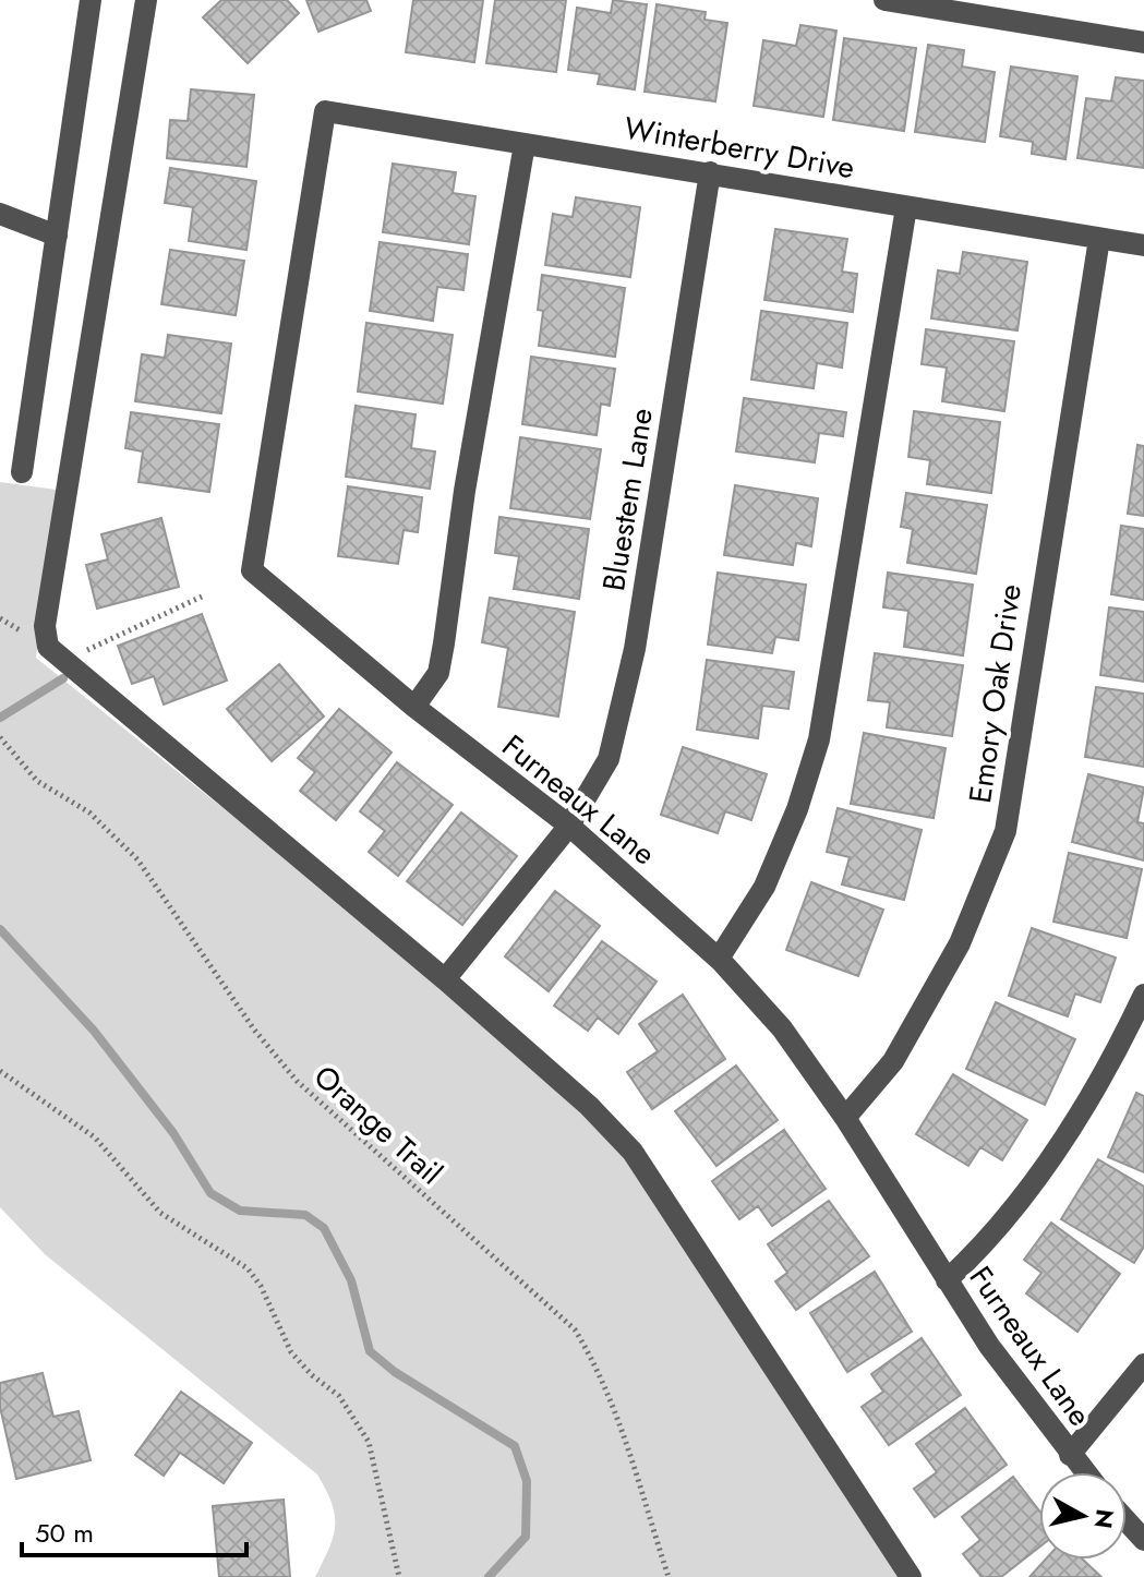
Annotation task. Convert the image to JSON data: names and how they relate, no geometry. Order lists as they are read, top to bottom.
{
  "streets": {
    "street": [
      "Winterberry Drive",
      "Bluestem Lane",
      "Emory Oak Drive",
      "Furneaux Lane"
    ],
    "path": ["Orange Trail"]
  },
  "crossings": [
    ["Winterberry Drive", "Bluestem Lane"],
    ["Winterberry Drive", "Emory Oak Drive"],
    ["Winterberry Drive", "Furneaux Lane"],
    ["Bluestem Lane", "Furneaux Lane"],
    ["Emory Oak Drive", "Furneaux Lane"]
  ],
  "scale_bar": "50 m",
  "north": "right"
}
